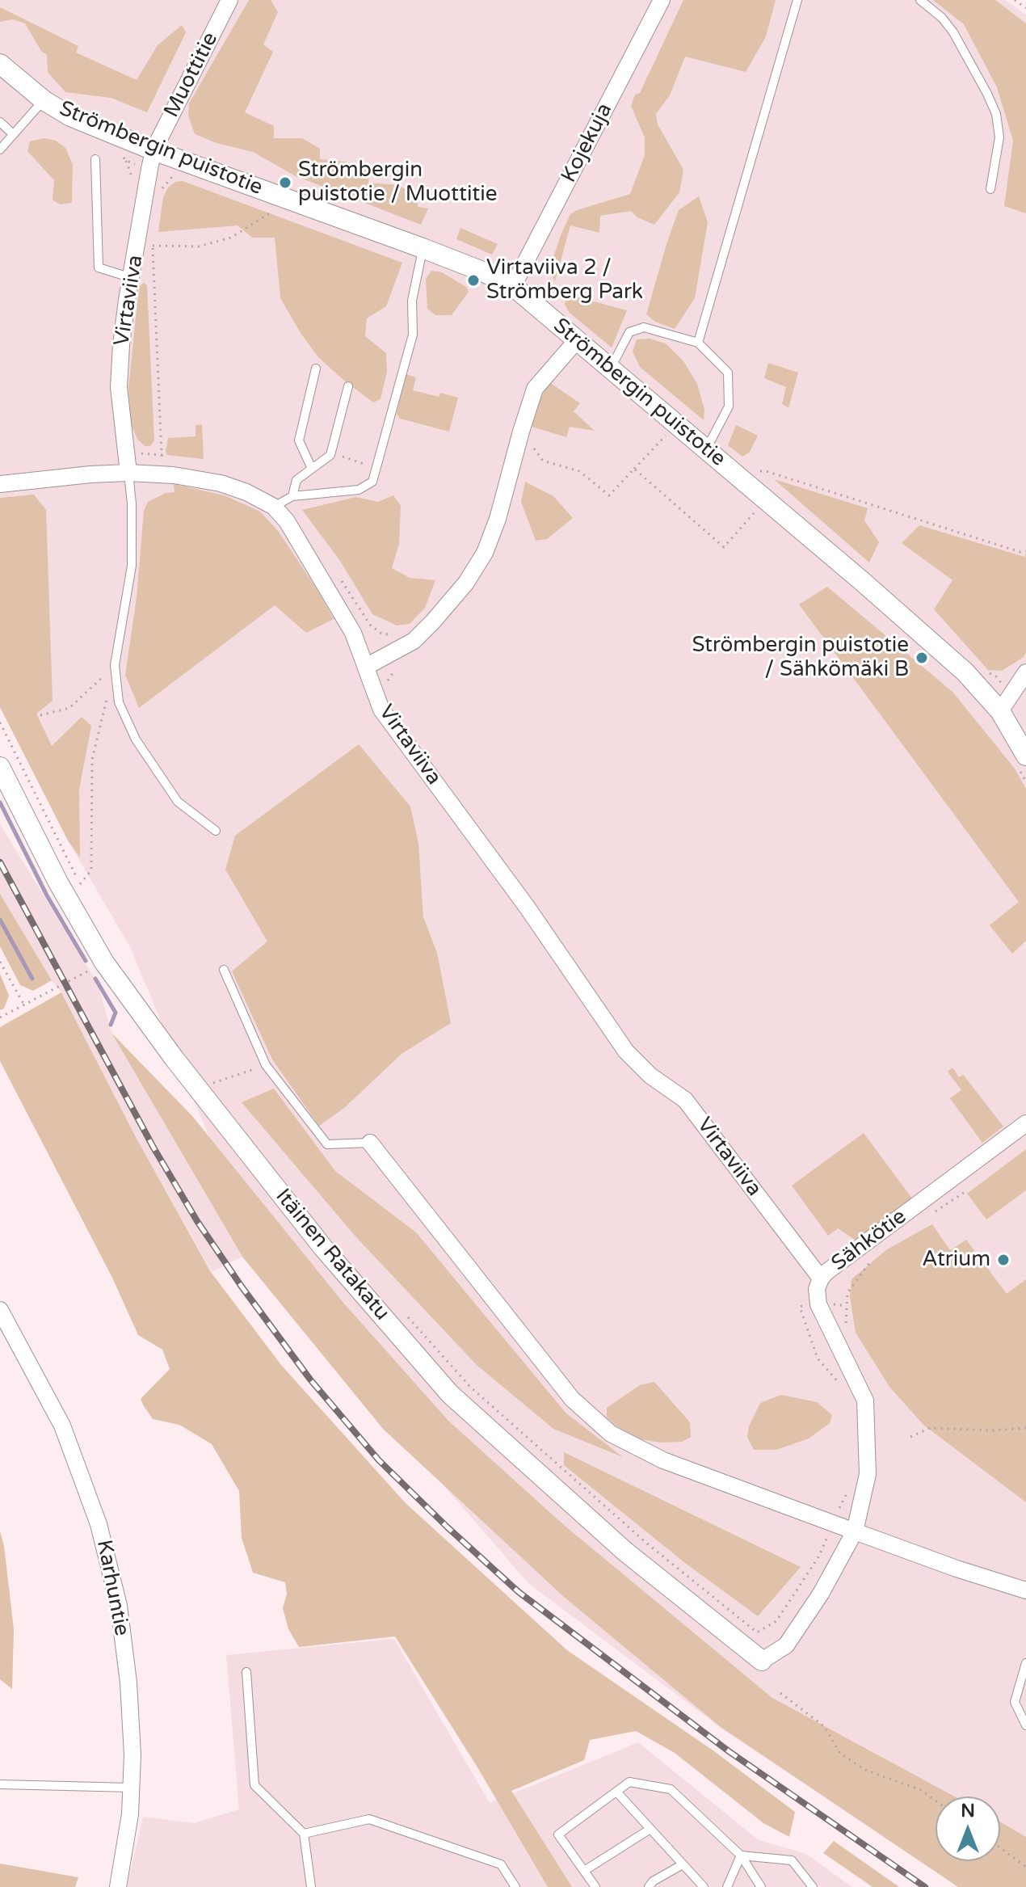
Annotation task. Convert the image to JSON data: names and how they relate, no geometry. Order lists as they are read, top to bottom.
{
  "streets": {
    "street": [
      "Muottitie",
      "Kojekuja",
      "Strömbergin puistotie",
      "Virtaviiva",
      "Sähkötie",
      "Itäinen Ratakatu",
      "Karhuntie"
    ]
  },
  "crossings": [
    ["Muottitie", "Strömbergin puistotie"],
    ["Muottitie", "Virtaviiva"],
    ["Kojekuja", "Strömbergin puistotie"],
    ["Strömbergin puistotie", "Virtaviiva"],
    ["Virtaviiva", "Sähkötie"]
  ],
  "places": [
    "Strömbergin puistotie / Muottitie",
    "Virtaviiva 2 / Strömberg Park",
    "Strömbergin puistotie / Sähkömäki B",
    "Atrium"
  ],
  "north": "top"
}
